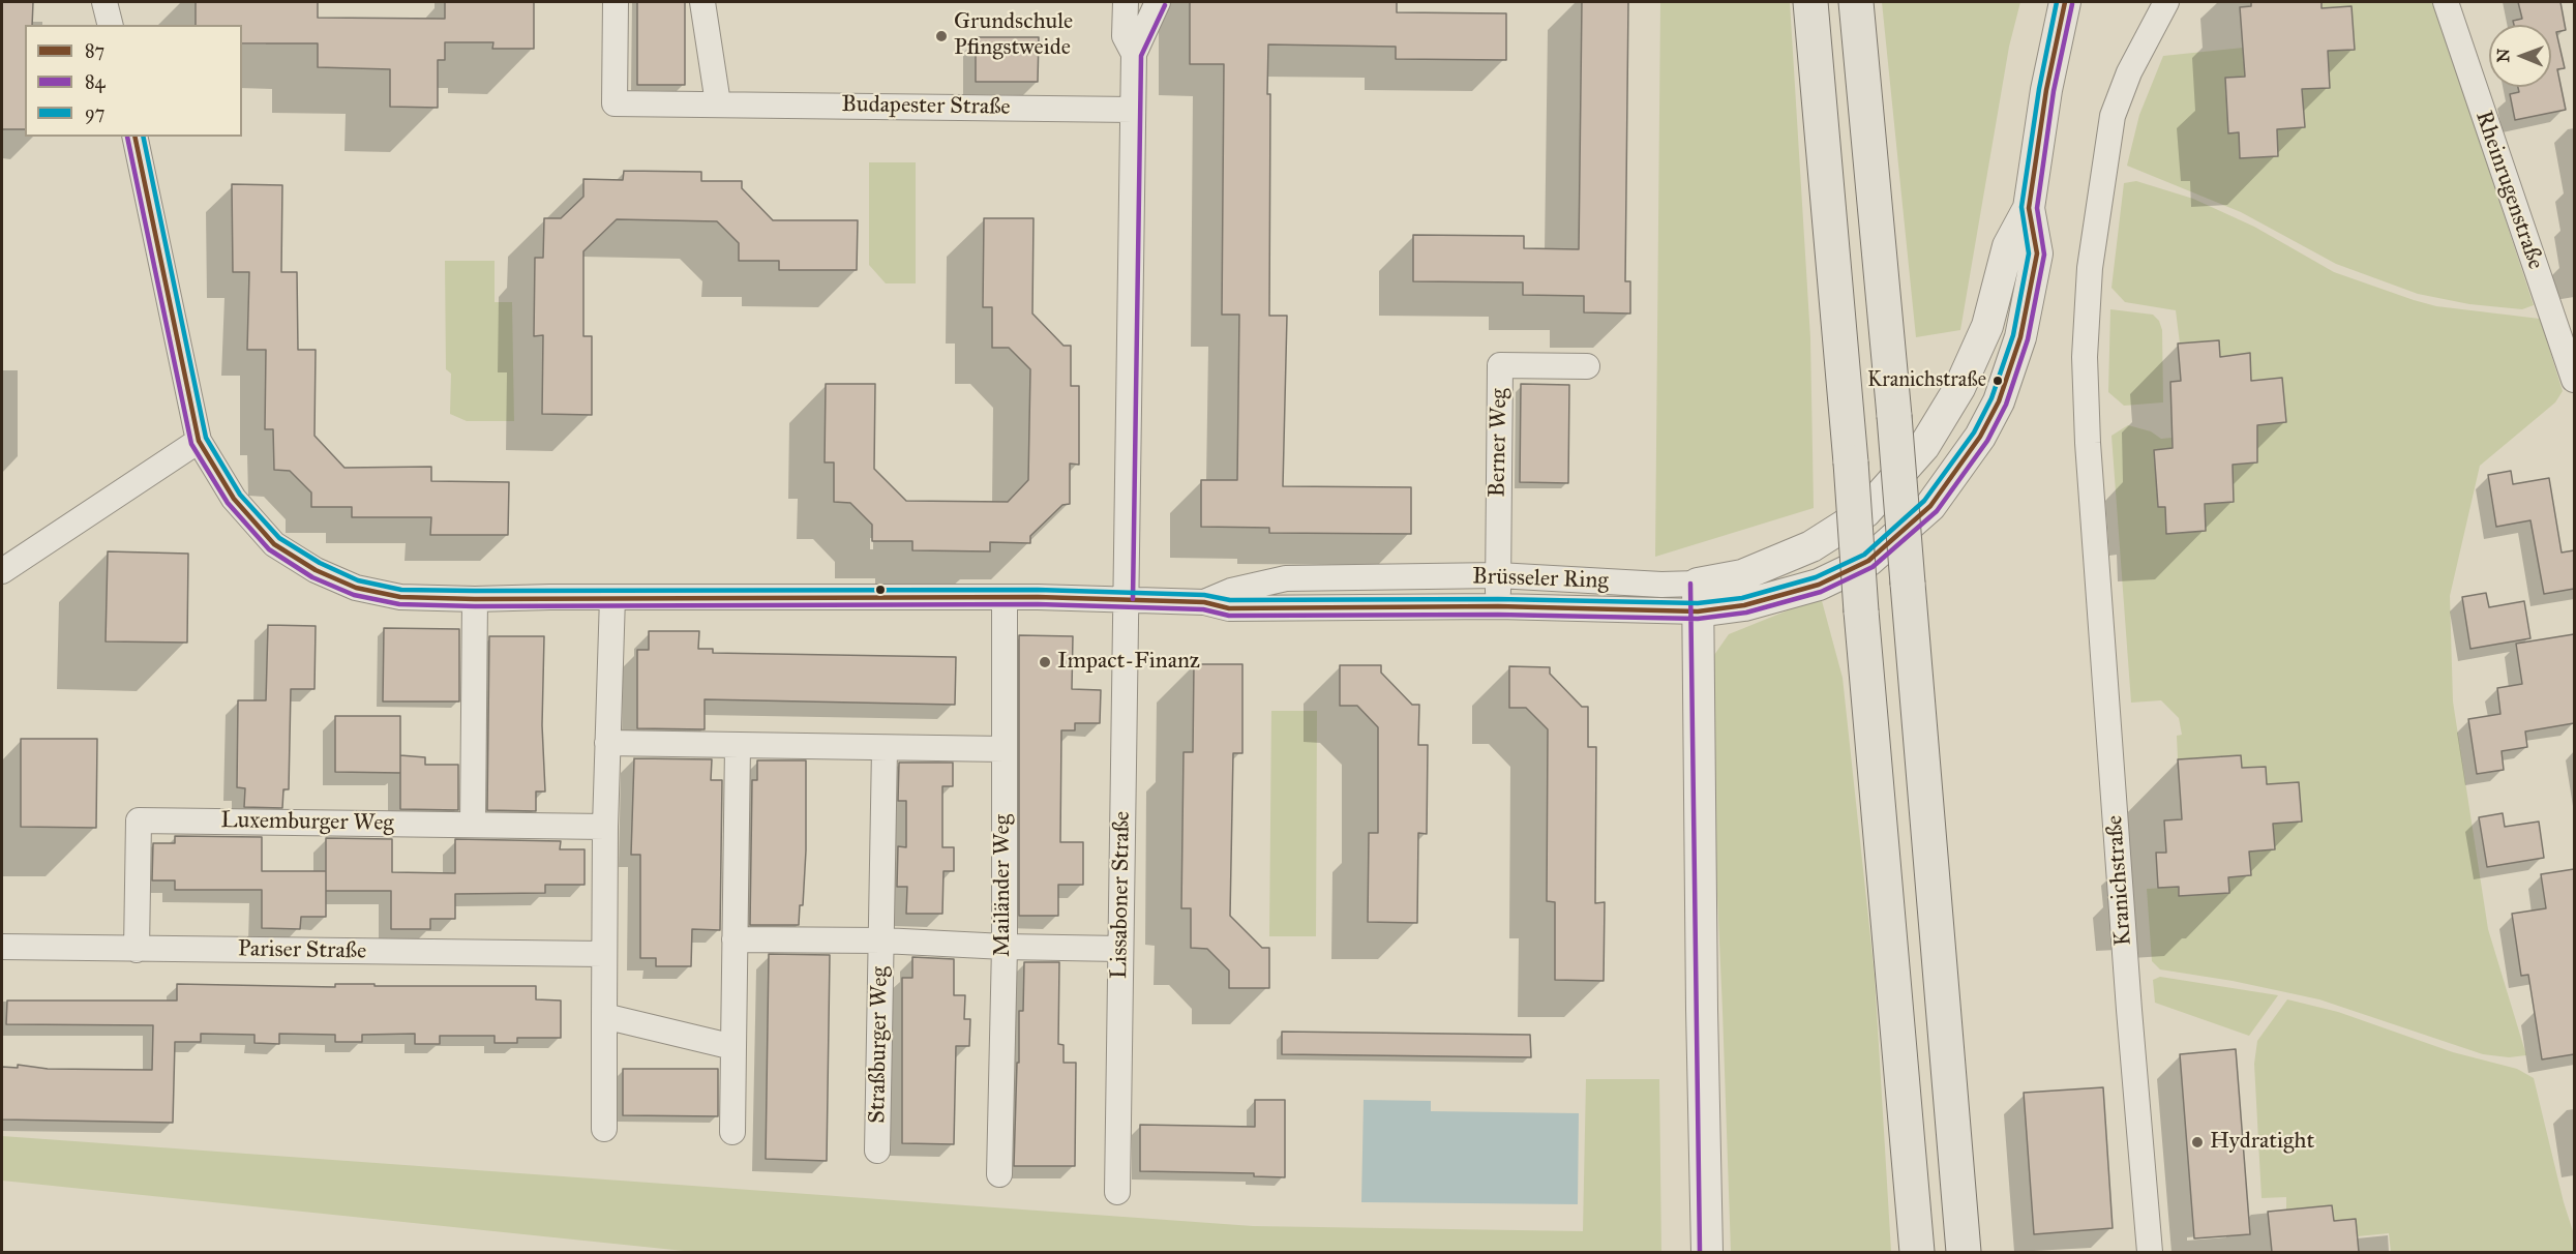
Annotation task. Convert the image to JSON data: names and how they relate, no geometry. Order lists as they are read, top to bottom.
{
  "streets": {
    "street": [
      "Budapester Straße",
      "Rheinrugenstraße",
      "Berner Weg",
      "Brüsseler Ring",
      "Luxemburger Weg",
      "Kranichstraße",
      "Mailänder Weg",
      "Lissaboner Straße",
      "Pariser Straße",
      "Straßburger Weg"
    ]
  },
  "crossings": [
    ["Berner Weg", "Brüsseler Ring"],
    ["Brüsseler Ring", "Mailänder Weg"],
    ["Brüsseler Ring", "Lissaboner Straße"],
    ["Luxemburger Weg", "Pariser Straße"],
    ["Mailänder Weg", "Straßburger Weg"],
    ["Lissaboner Straße", "Straßburger Weg"]
  ],
  "places": [
    "Grundschule Pfingstweide",
    "Kranichstraße",
    "Impact-Finanz",
    "Hydratight"
  ],
  "lines": ["transit line 87", "transit line 97", "transit line 84"],
  "legend": ["87", "84", "97"],
  "north": "left"
}
